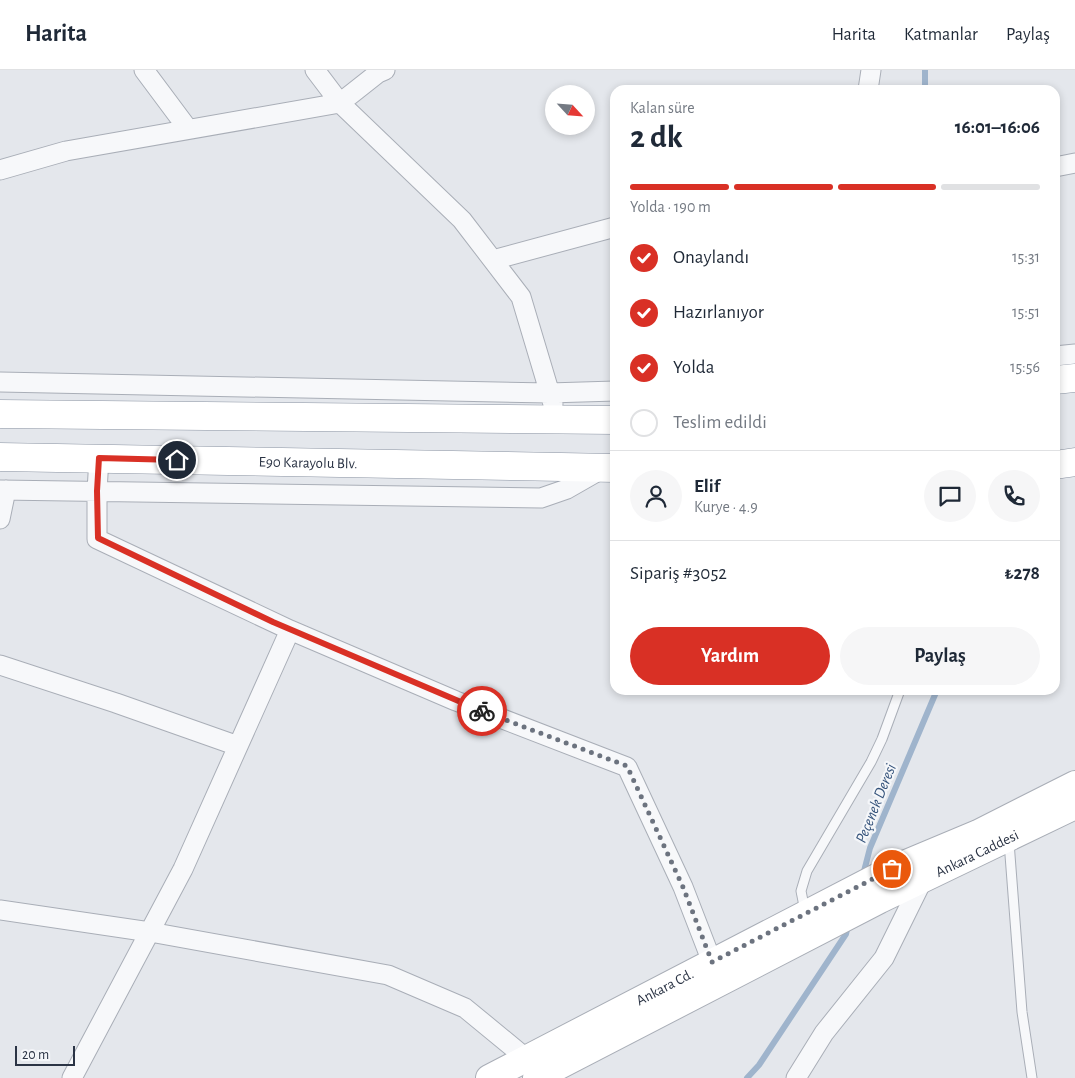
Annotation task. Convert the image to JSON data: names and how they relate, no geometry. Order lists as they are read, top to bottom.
{
  "streets": {
    "highway": ["E90 Karayolu Blv."],
    "main road": ["Ankara Caddesi", "Ankara Cd."]
  },
  "crossings": [
    ["Ankara Caddesi", "Ankara Cd."]
  ],
  "water": ["Peçenek Deresi"],
  "scale_bar": "20 m",
  "north": "bottom right",
  "page": {
    "header": "Harita",
    "nav": ["Harita", "Katmanlar", "Paylaş"],
    "heading": ["2 dk", "Kalan süre", "16:01–16:06"],
    "panel": [
      "Elif",
      "Kurye · 4.9",
      "Sipariş #3052",
      "₺278"
    ],
    "bar": "Yolda · 190 m",
    "list": [
      ["Onaylandı", "15:31"],
      ["Hazırlanıyor", "15:51"],
      ["Yolda", "15:56"],
      "Teslim edildi"
    ],
    "buttons": ["Yardım", "Paylaş"],
    "scale": "20 m"
  }
}
